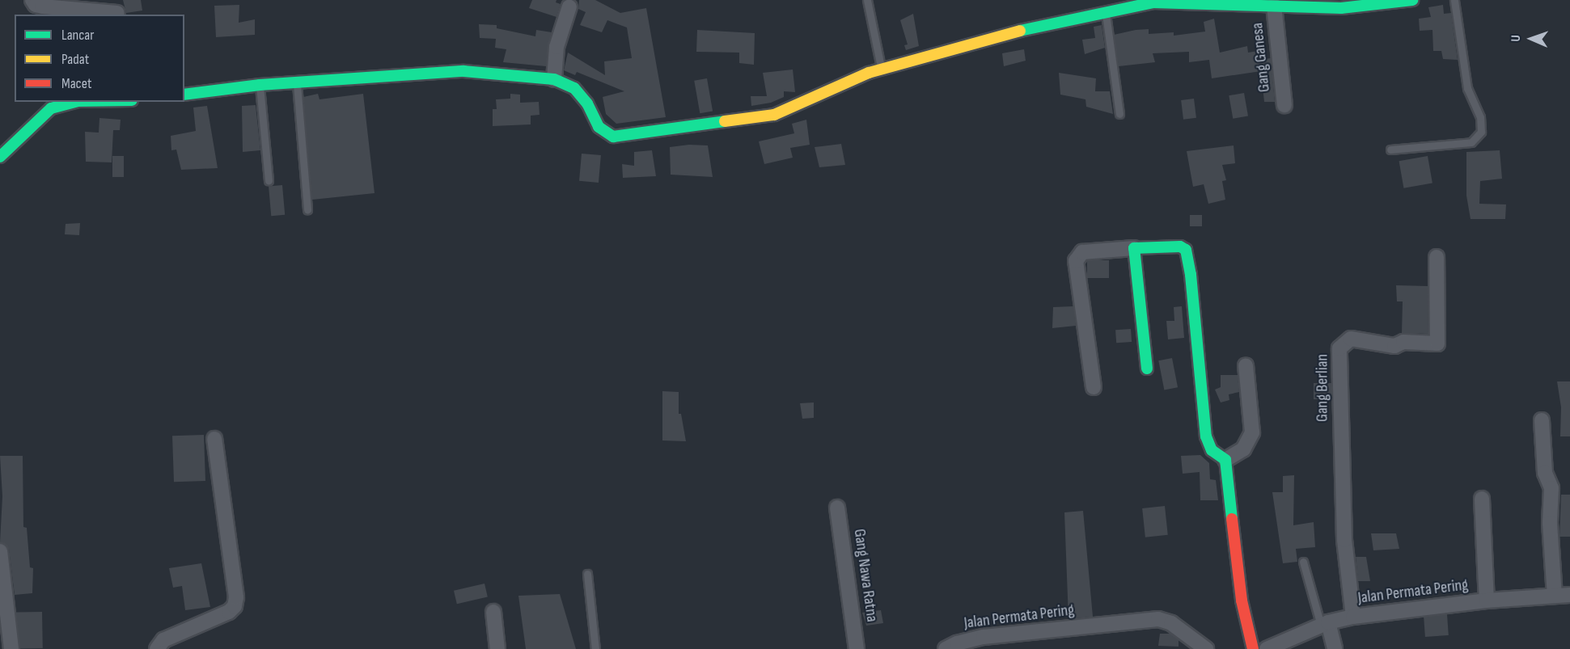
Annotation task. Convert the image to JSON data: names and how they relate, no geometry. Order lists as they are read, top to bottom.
{
  "streets": {
    "street": [
      "Gang Ganesa",
      "Gang Berlian",
      "Gang Nawa Ratna",
      "Jalan Permata Pering"
    ]
  },
  "crossings": [
    ["Gang Berlian", "Jalan Permata Pering"]
  ],
  "legend": ["Lancar", "Padat", "Macet"],
  "north": "left"
}
